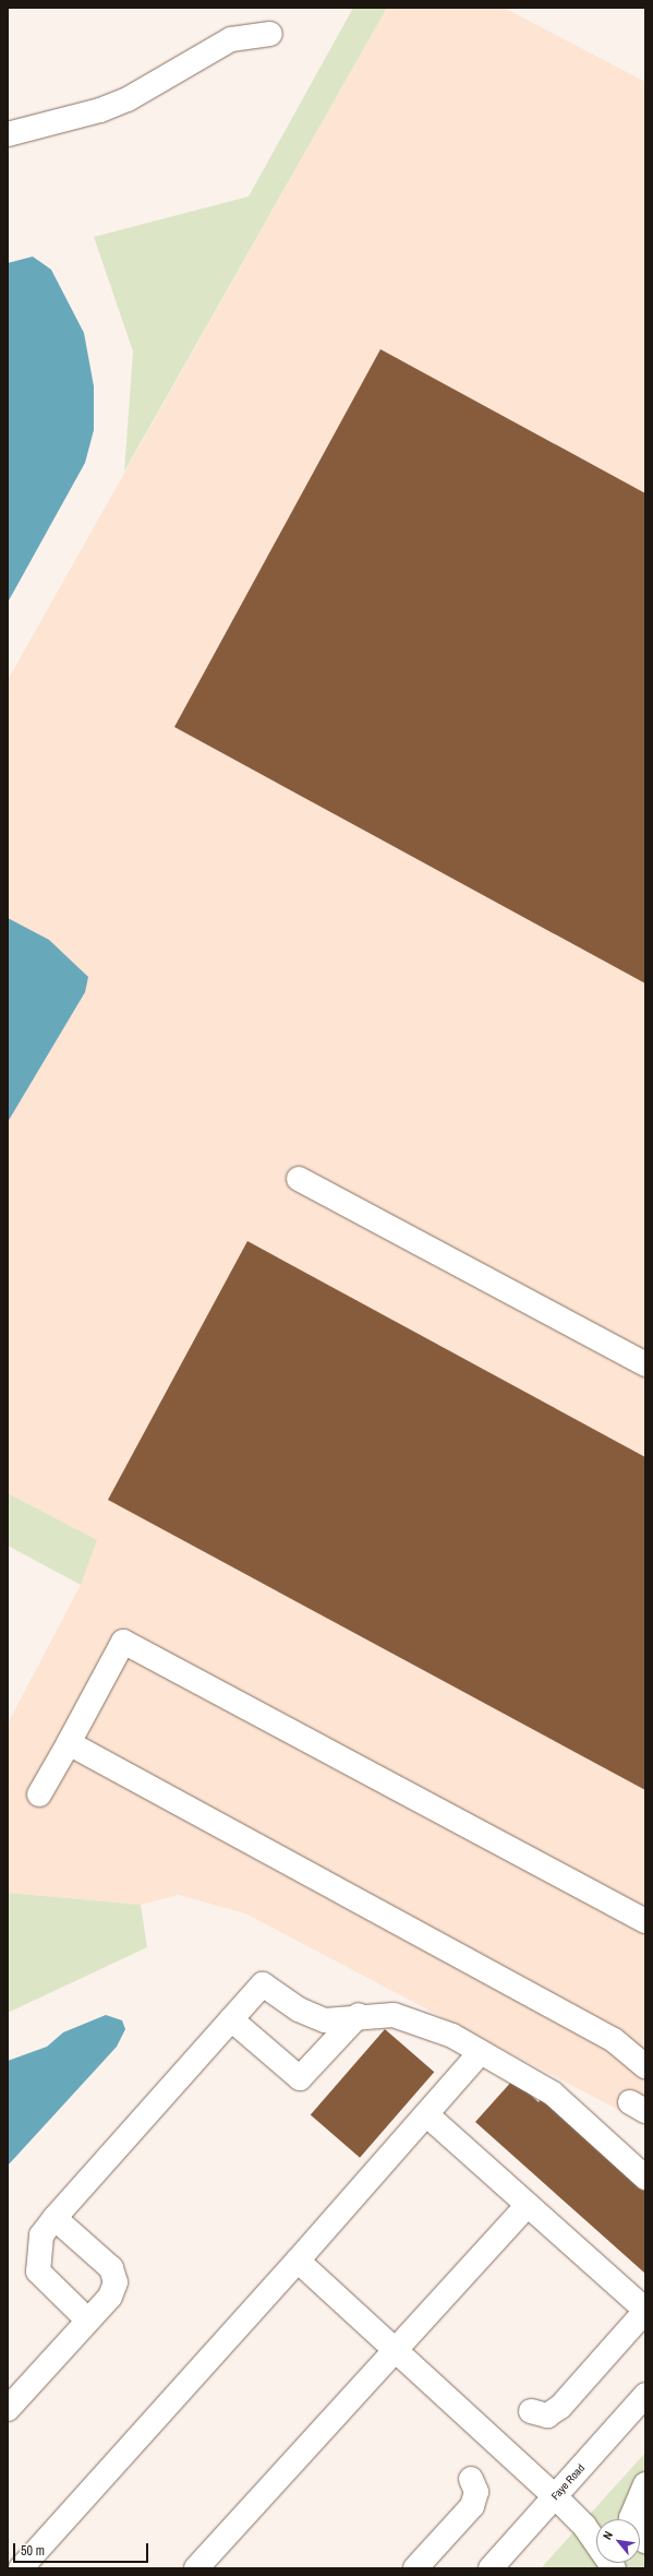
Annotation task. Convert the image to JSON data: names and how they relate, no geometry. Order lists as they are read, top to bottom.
{
  "streets": {
    "street": ["Faye Road"]
  },
  "scale_bar": "50 m",
  "north": "top left"
}
